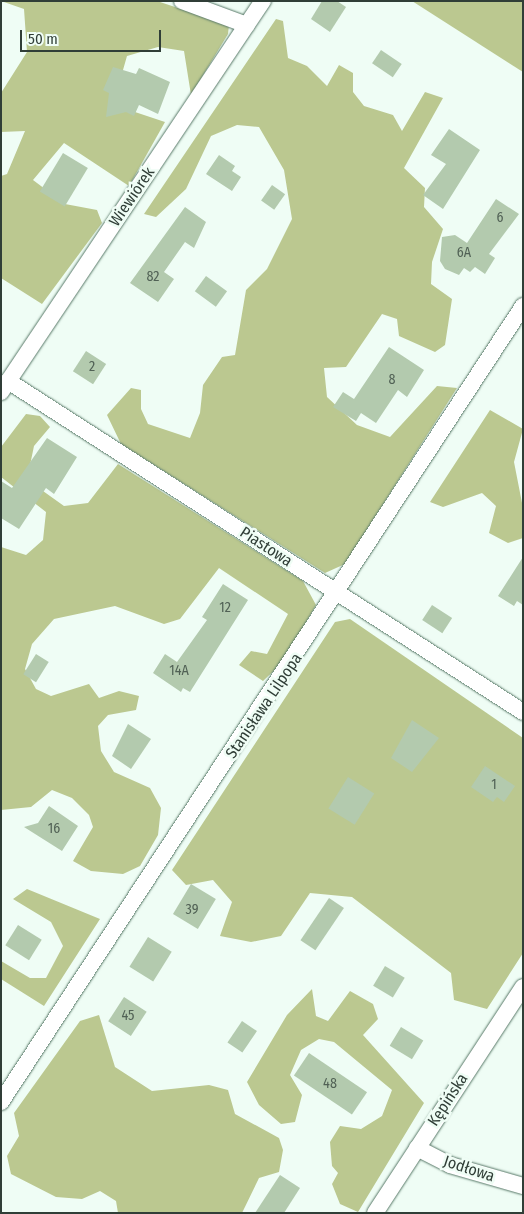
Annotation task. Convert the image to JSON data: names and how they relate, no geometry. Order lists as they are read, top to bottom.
{
  "streets": {
    "street": [
      "Wiewiórek",
      "Piastowa",
      "Stanisława Lilpopa",
      "Kępińska",
      "Jodłowa"
    ]
  },
  "crossings": [
    ["Wiewiórek", "Piastowa"],
    ["Piastowa", "Stanisława Lilpopa"],
    ["Kępińska", "Jodłowa"]
  ],
  "house_numbers": [
    "6",
    "6A",
    "82",
    "2",
    "8",
    "12",
    "14A",
    "1",
    "16",
    "39",
    "45",
    "48"
  ],
  "scale_bar": "50 m"
}
